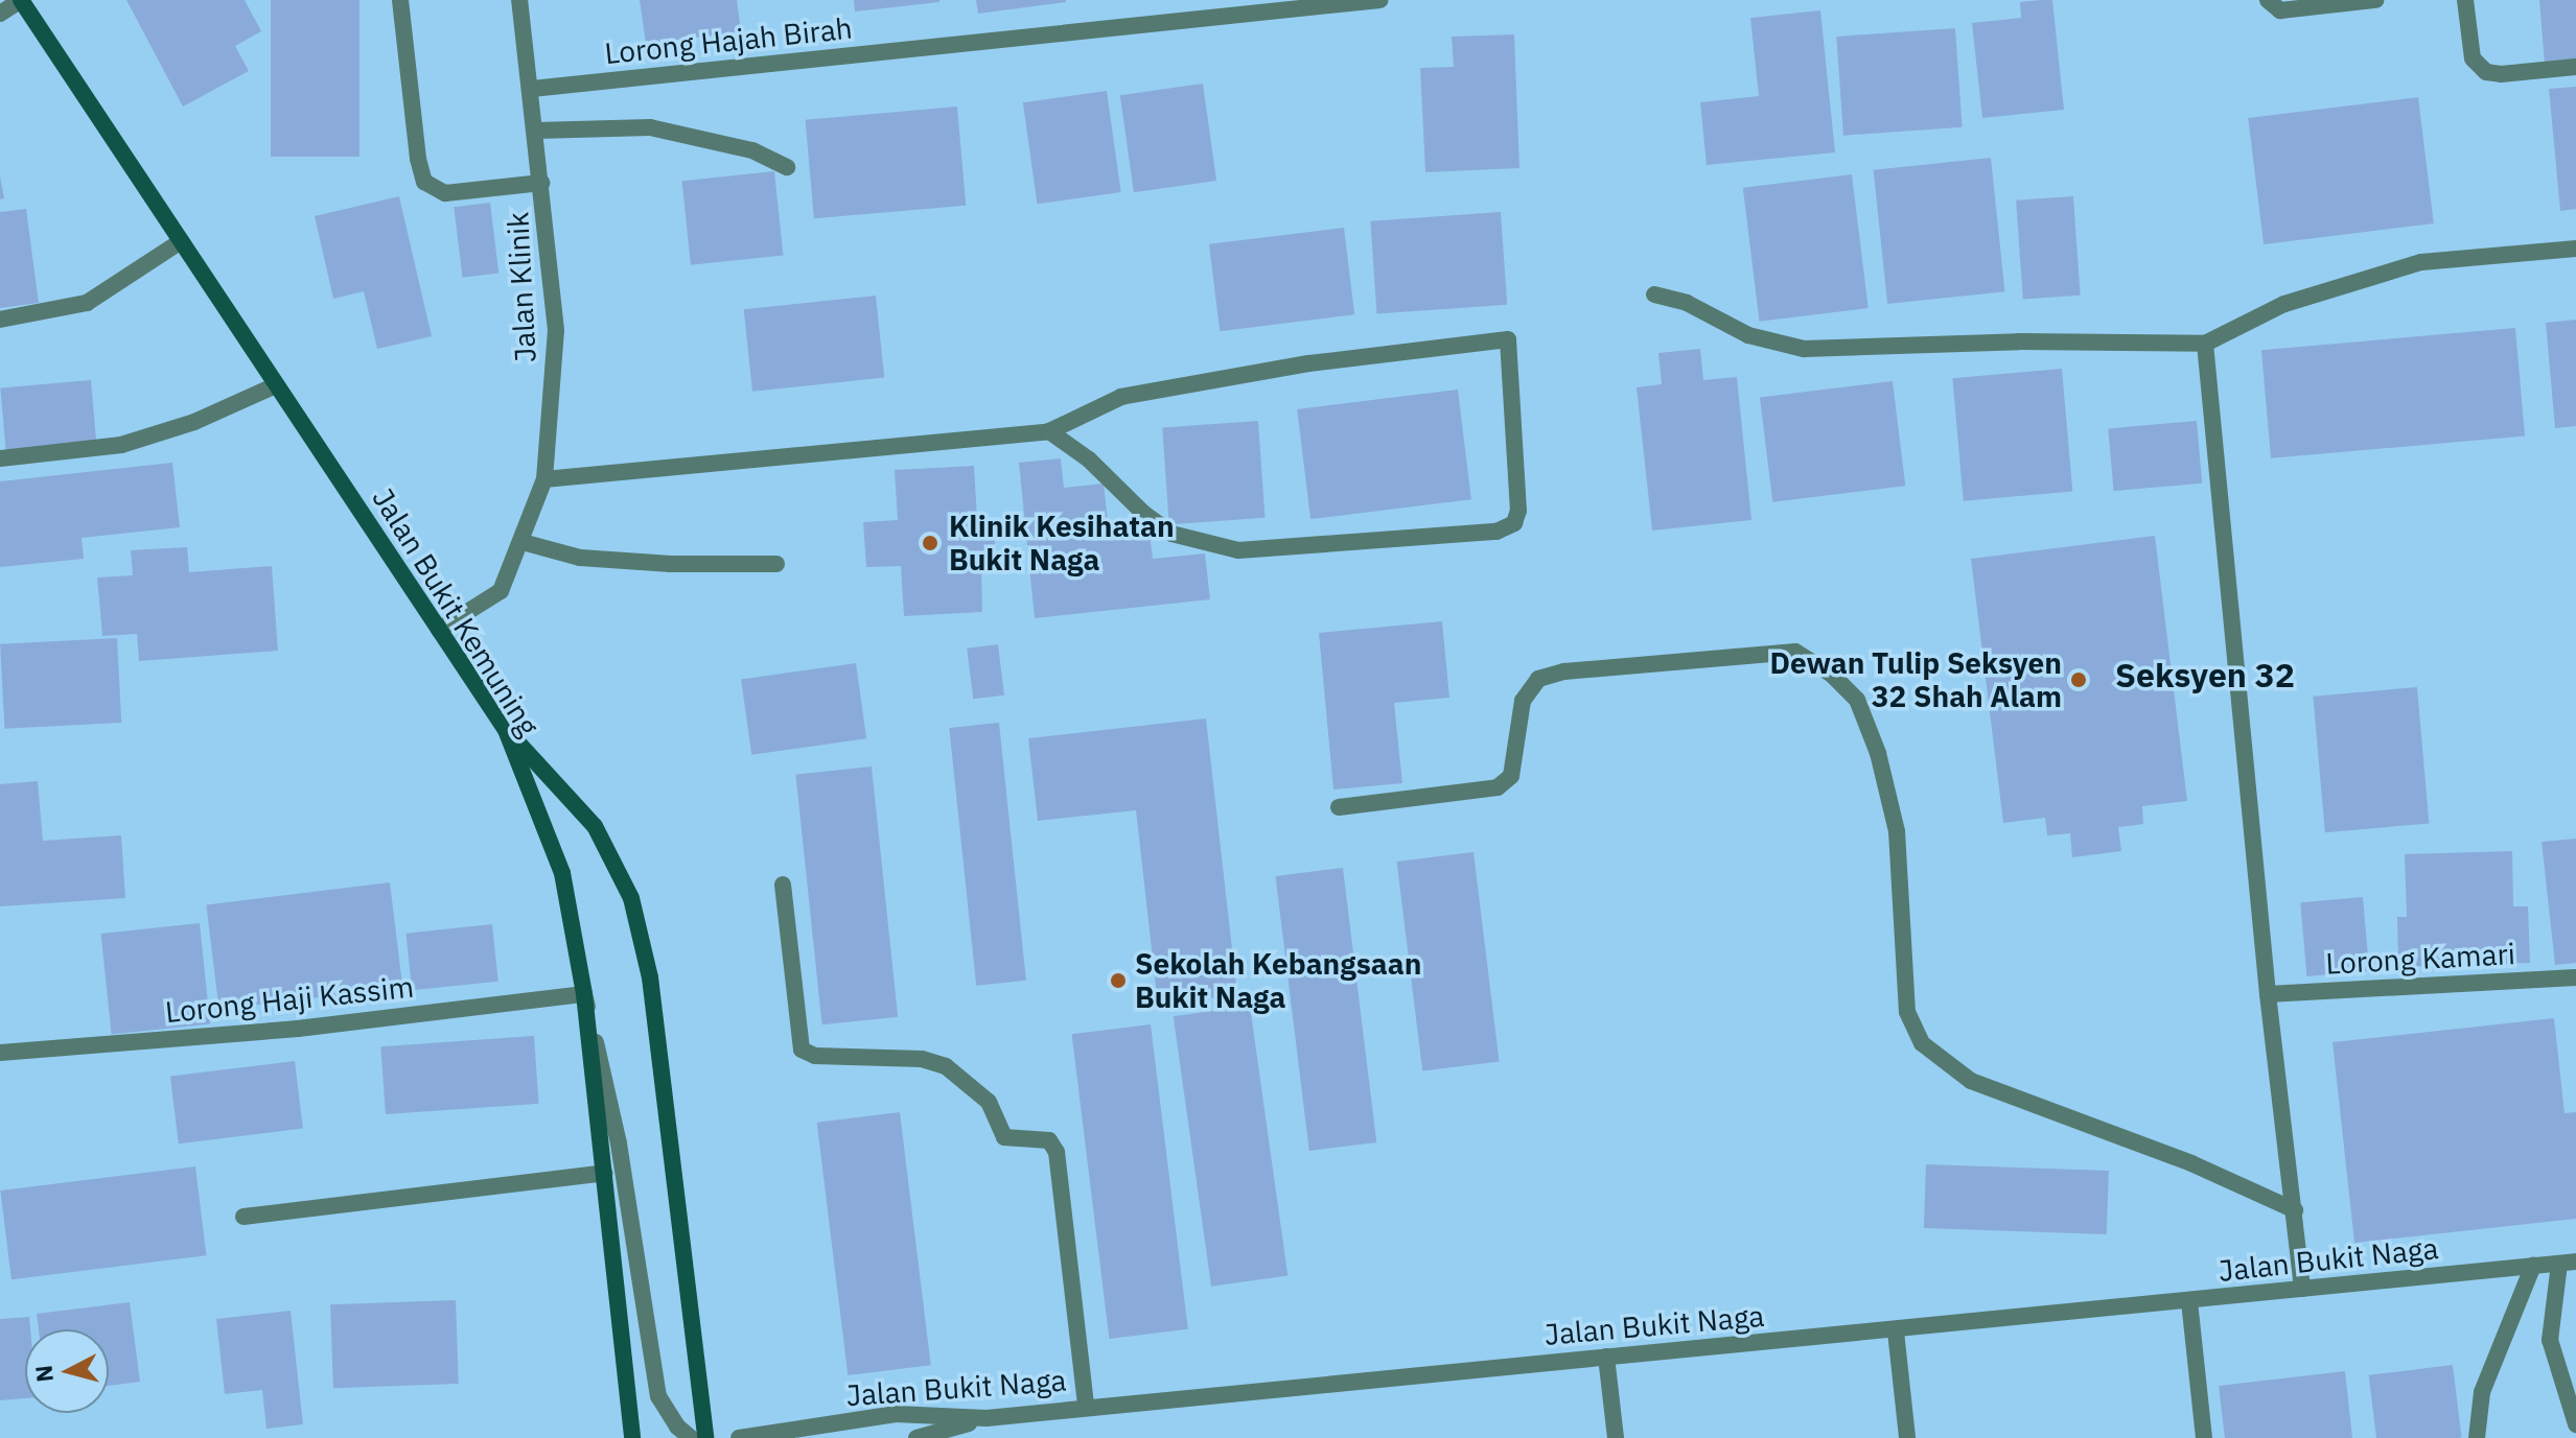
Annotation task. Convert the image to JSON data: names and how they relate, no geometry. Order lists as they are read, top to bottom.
{
  "streets": {
    "main road": ["Jalan Bukit Kemuning"],
    "street": [
      "Lorong Hajah Birah",
      "Jalan Klinik",
      "Lorong Kamari",
      "Lorong Haji Kassim",
      "Jalan Bukit Naga"
    ]
  },
  "crossings": [
    ["Lorong Hajah Birah", "Jalan Klinik"],
    ["Jalan Klinik", "Jalan Bukit Kemuning"],
    ["Jalan Bukit Kemuning", "Lorong Haji Kassim"]
  ],
  "districts": ["Seksyen 32"],
  "places": ["Klinik Kesihatan Bukit Naga", "Dewan Tulip Seksyen 32 Shah Alam", "Sekolah Kebangsaan Bukit Naga"],
  "north": "left"
}
